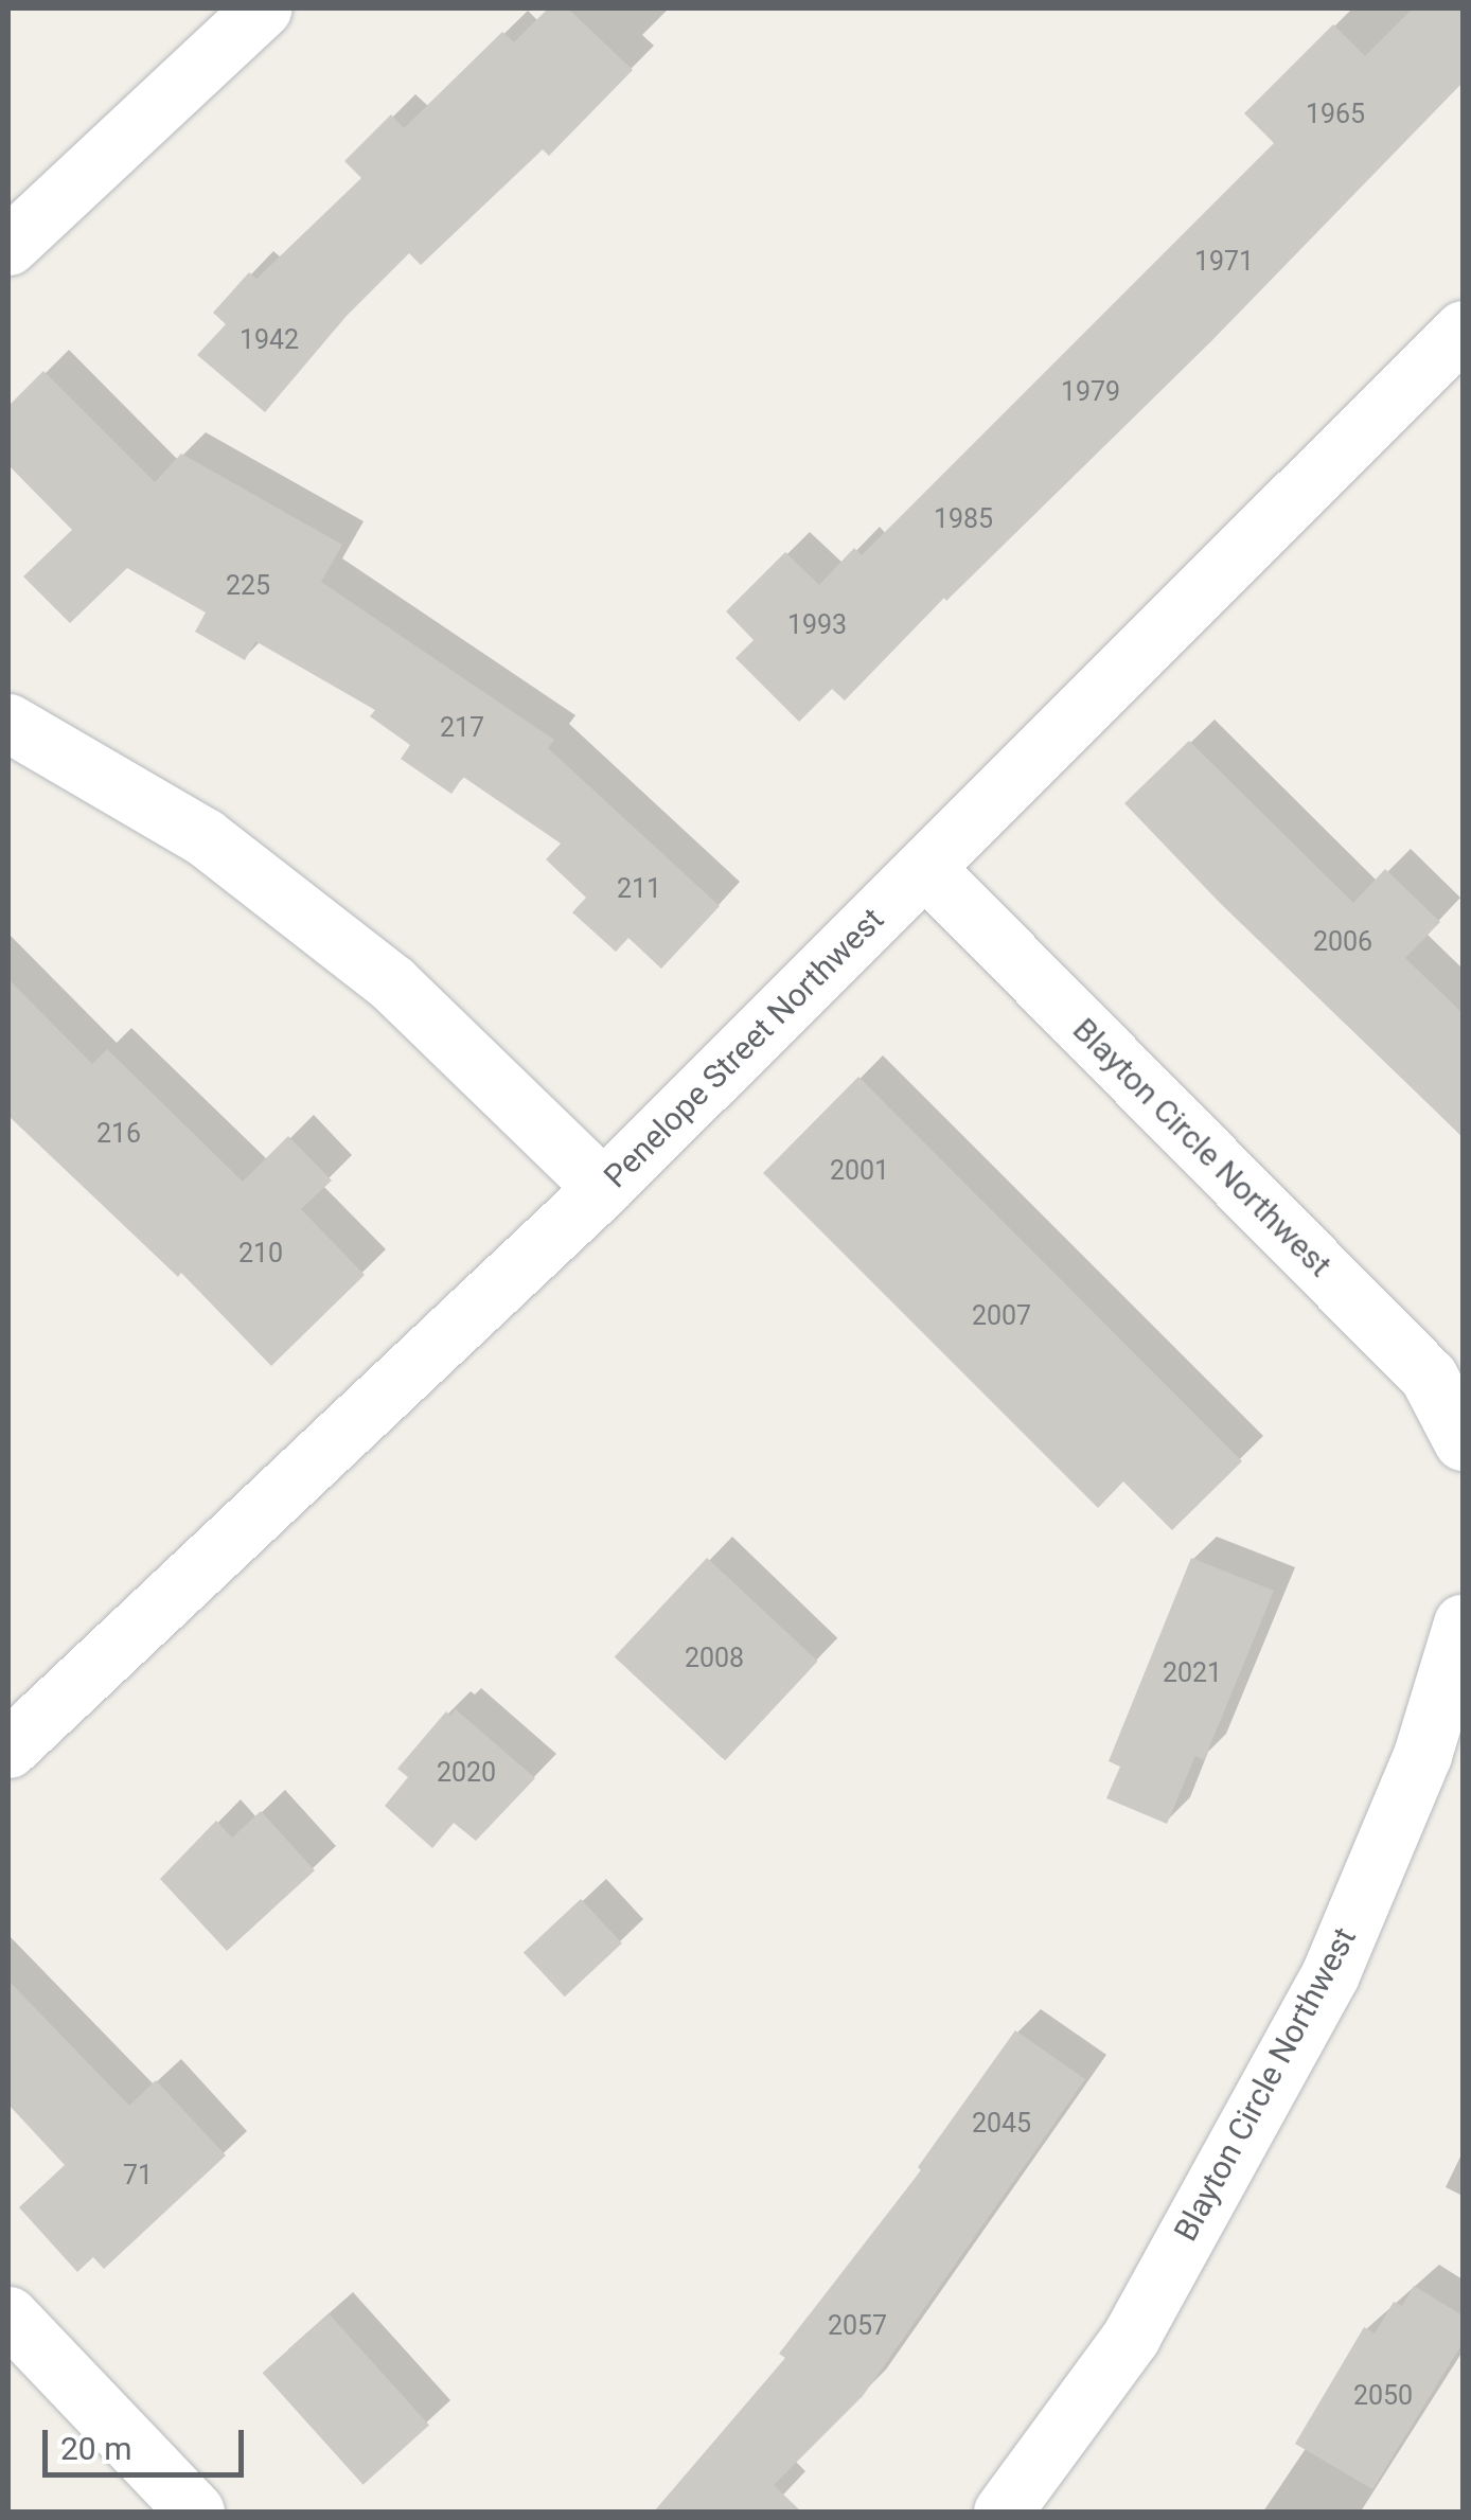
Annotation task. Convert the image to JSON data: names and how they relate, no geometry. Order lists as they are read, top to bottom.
{
  "streets": {
    "street": ["Penelope Street Northwest", "Blayton Circle Northwest"]
  },
  "crossings": [
    ["Penelope Street Northwest", "Blayton Circle Northwest"]
  ],
  "house_numbers": [
    "1965",
    "1971",
    "1942",
    "1979",
    "1985",
    "225",
    "1993",
    "217",
    "211",
    "2006",
    "216",
    "2001",
    "210",
    "2007",
    "2008",
    "2021",
    "2020",
    "2045",
    "71",
    "2057",
    "2050"
  ],
  "scale_bar": "20 m"
}
